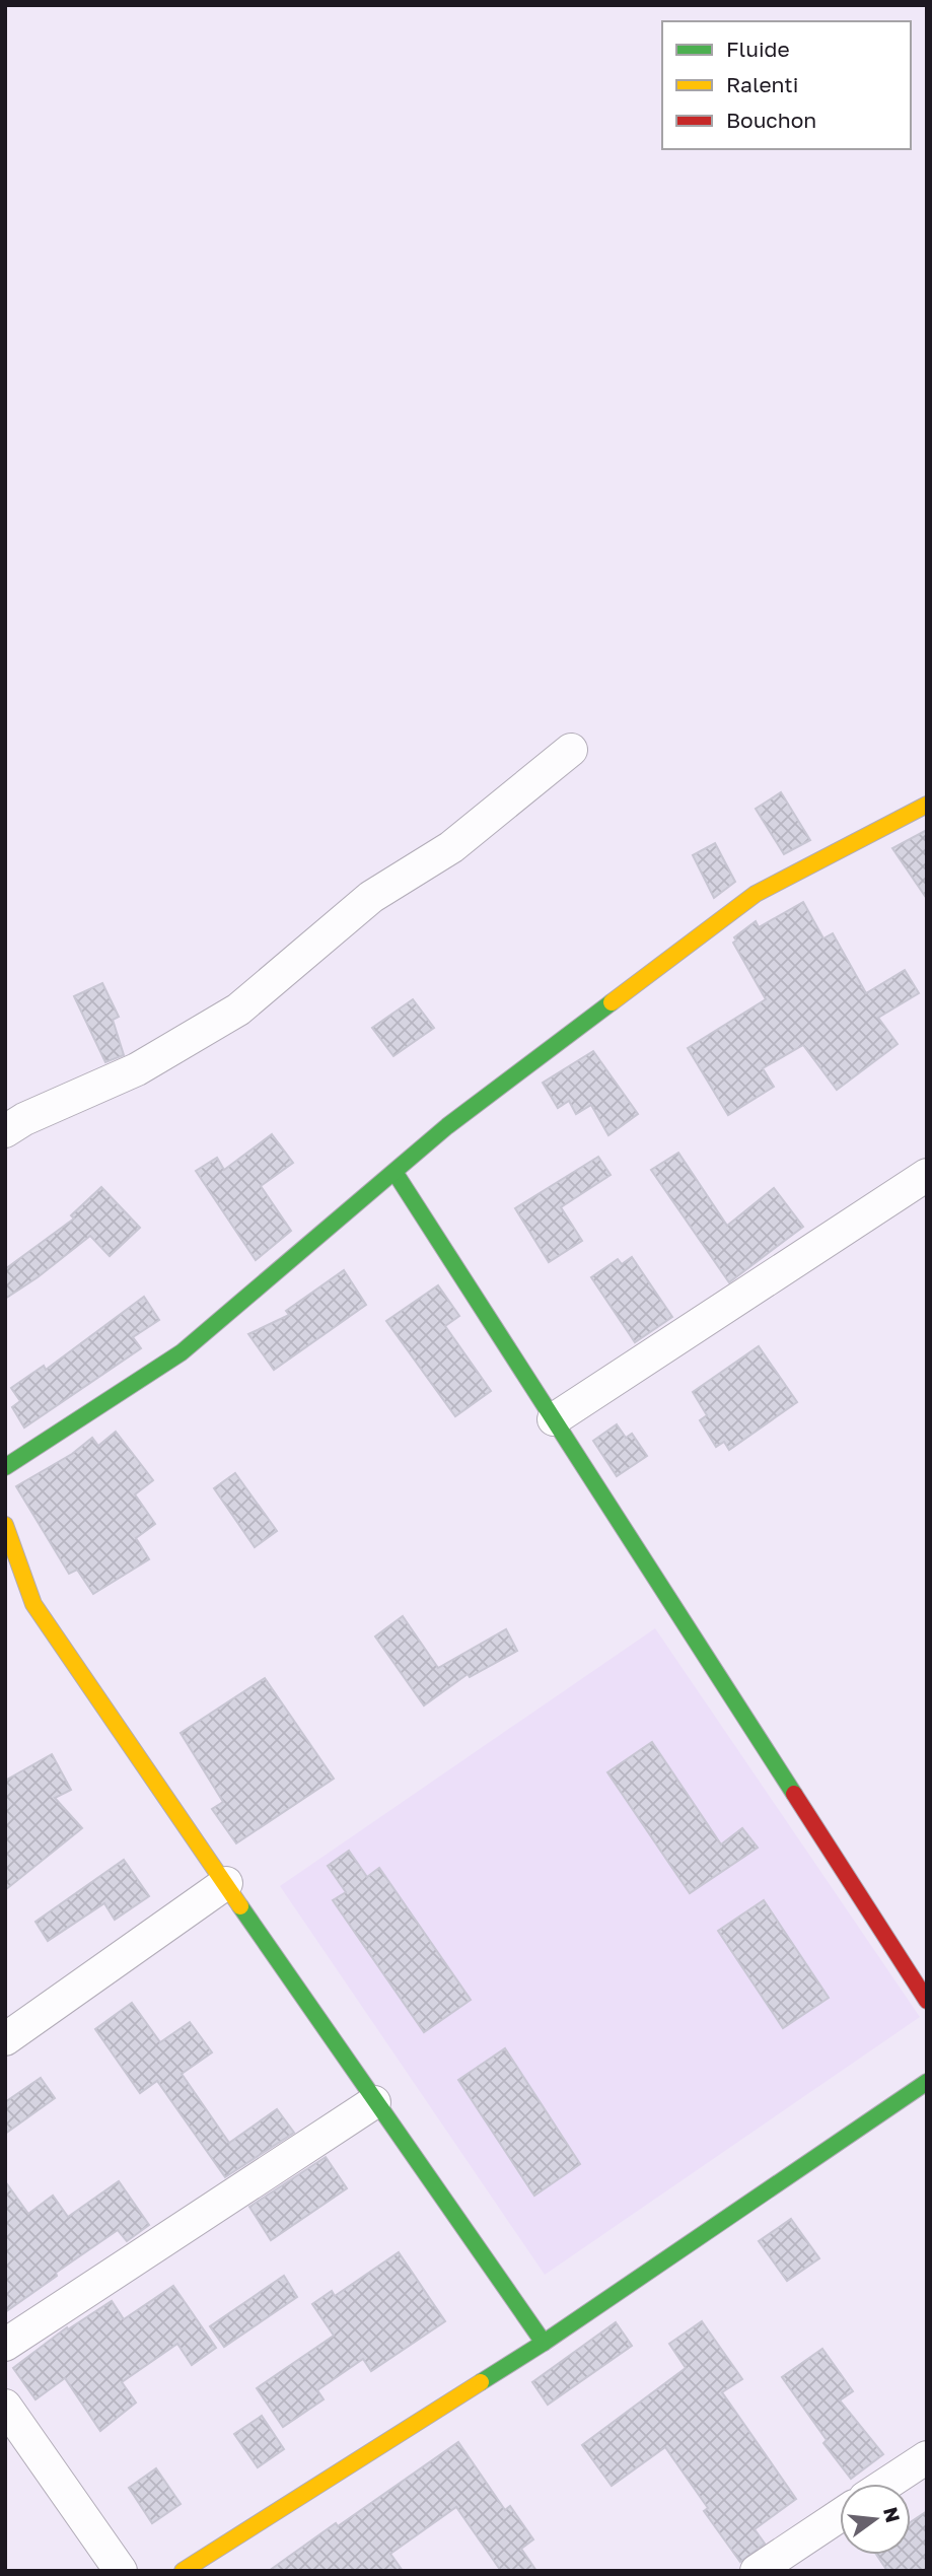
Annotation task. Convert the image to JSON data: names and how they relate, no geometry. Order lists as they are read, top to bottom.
{
  "legend": ["Fluide", "Ralenti", "Bouchon"],
  "north": "right"
}
